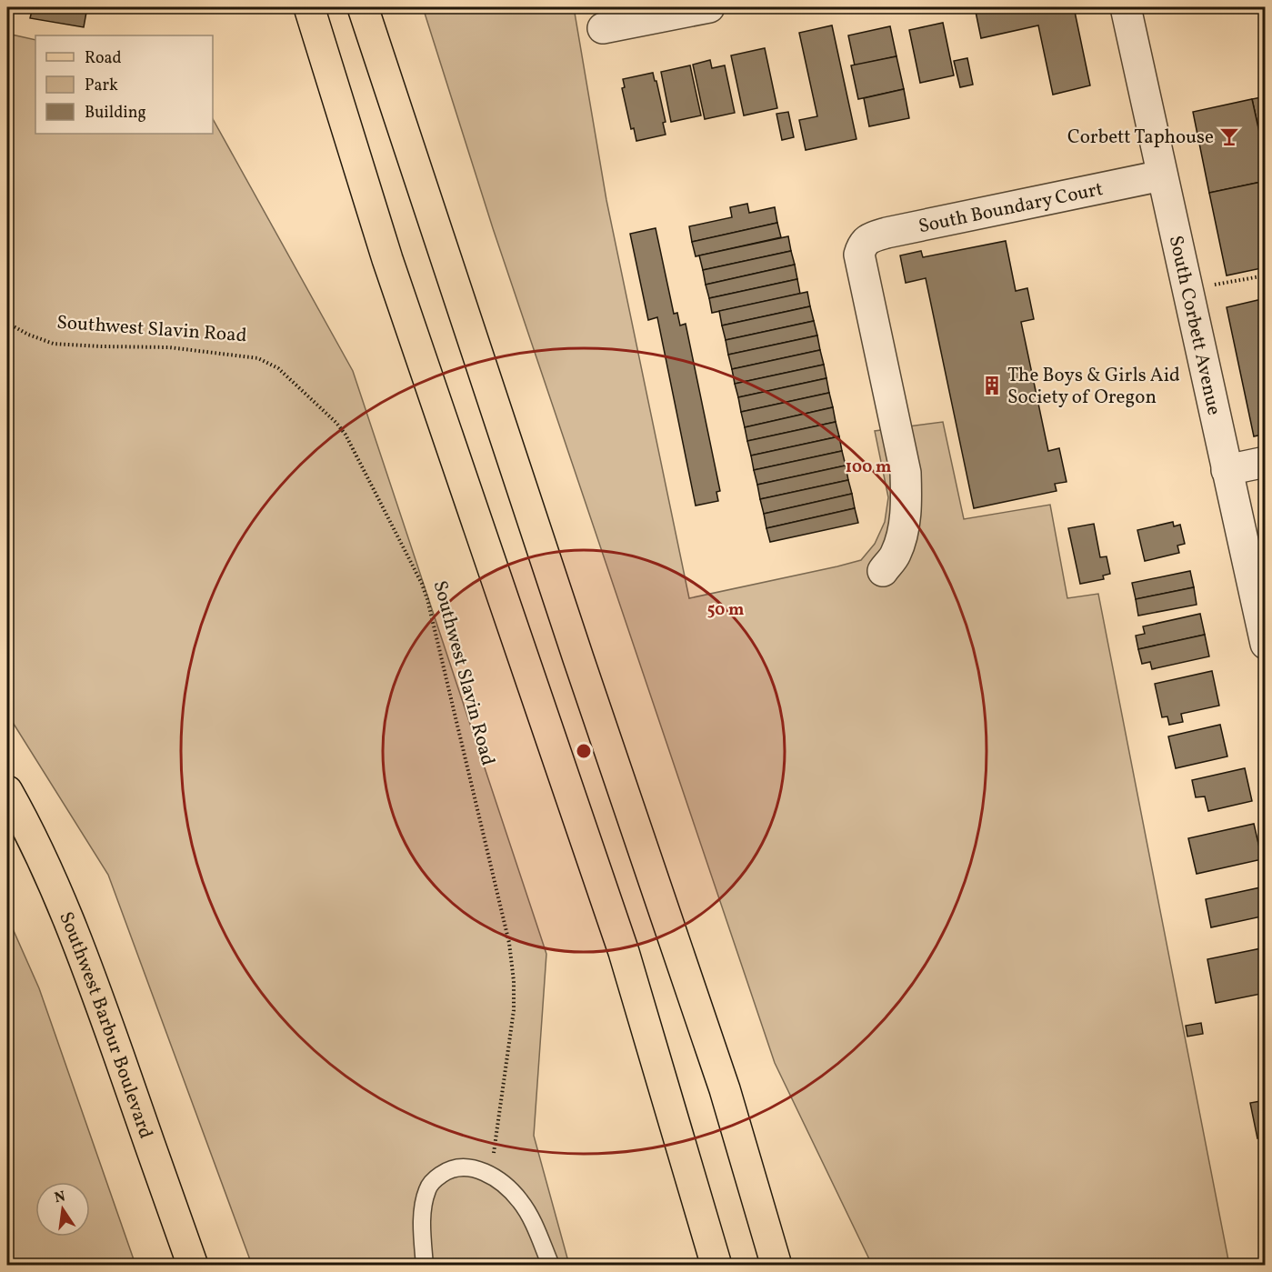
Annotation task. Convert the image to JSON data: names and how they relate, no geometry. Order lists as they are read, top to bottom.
{
  "streets": {
    "main road": ["Southwest Barbur Boulevard"],
    "street": ["South Boundary Court", "South Corbett Avenue"],
    "path": ["Southwest Slavin Road"]
  },
  "crossings": [
    ["South Boundary Court", "South Corbett Avenue"]
  ],
  "places": {
    "bar": ["Corbett Taphouse"],
    "building": ["The Boys & Girls Aid Society of Oregon"]
  },
  "legend": ["Road", "Park", "Building"],
  "north": "top",
  "rings": ["100 m", "50 m"]
}
